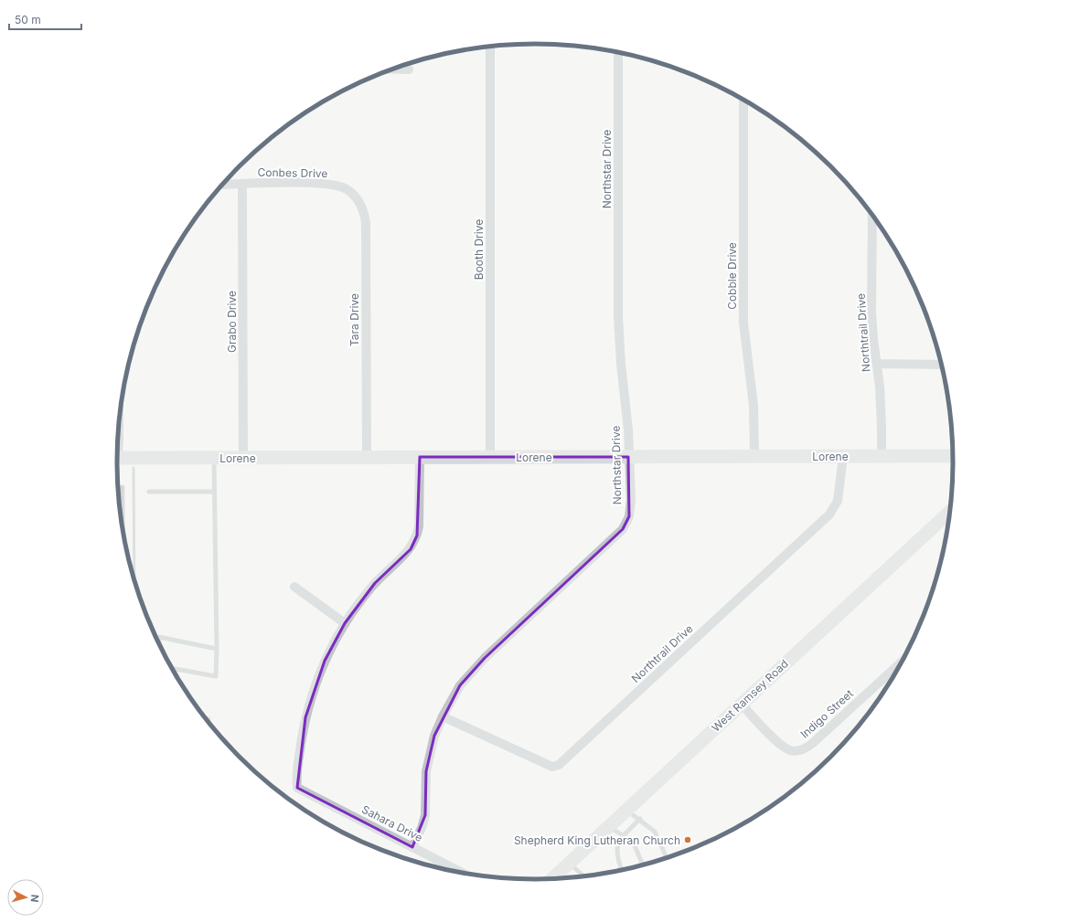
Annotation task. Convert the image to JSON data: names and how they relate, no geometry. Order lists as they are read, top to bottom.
{
  "streets": {
    "street": [
      "Northstar Drive",
      "Conbes Drive",
      "Booth Drive",
      "Cobble Drive",
      "Tara Drive",
      "Grabo Drive",
      "Northtrail Drive",
      "Lorene",
      "West Ramsey Road",
      "Indigo Street",
      "Sahara Drive"
    ]
  },
  "crossings": [
    ["Northstar Drive", "Northtrail Drive"],
    ["Northstar Drive", "Lorene"],
    ["Northstar Drive", "Sahara Drive"],
    ["Conbes Drive", "Tara Drive"],
    ["Conbes Drive", "Grabo Drive"],
    ["Booth Drive", "Lorene"],
    ["Cobble Drive", "Lorene"],
    ["Tara Drive", "Lorene"],
    ["Grabo Drive", "Lorene"],
    ["Northtrail Drive", "Lorene"],
    ["West Ramsey Road", "Indigo Street"]
  ],
  "places": ["Shepherd King Lutheran Church"],
  "scale_bar": "50 m",
  "north": "right"
}
